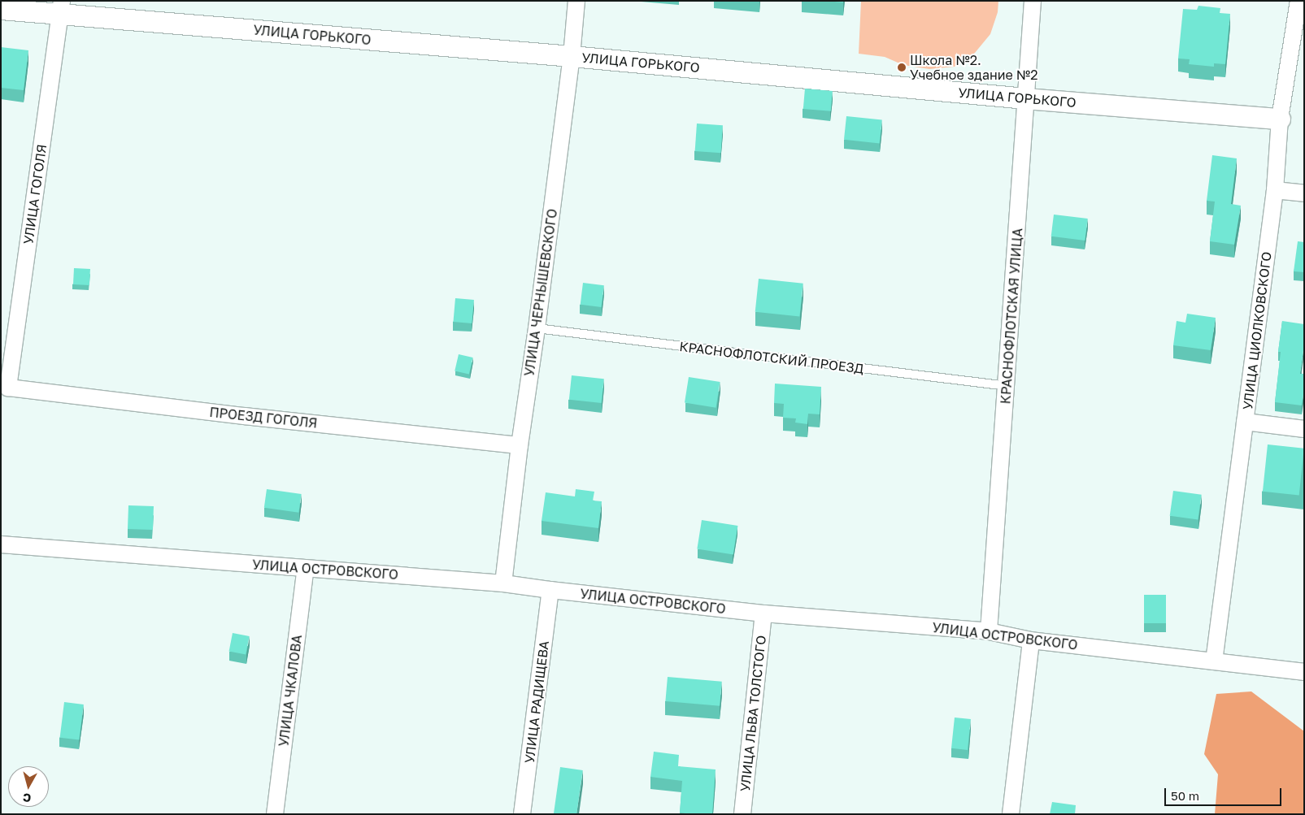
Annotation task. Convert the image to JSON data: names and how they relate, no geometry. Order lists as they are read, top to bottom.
{
  "streets": {
    "street": [
      "УЛИЦА ГОРЬКОГО",
      "УЛИЦА ГОГОЛЯ",
      "УЛИЦА ЧЕРНЫШЕВСКОГО",
      "КРАСНОФЛОТСКАЯ УЛИЦА",
      "УЛИЦА ЦИОЛКОВСКОГО",
      "ПРОЕЗД ГОГОЛЯ",
      "УЛИЦА ОСТРОВСКОГО",
      "УЛИЦА ЧКАЛОВА",
      "УЛИЦА РАДИЩЕВА",
      "УЛИЦА ЛЬВА ТОЛСТОГО"
    ],
    "lane": ["КРАСНОФЛОТСКИЙ ПРОЕЗД"]
  },
  "crossings": [
    ["УЛИЦА ГОРЬКОГО", "УЛИЦА ГОГОЛЯ"],
    ["УЛИЦА ГОРЬКОГО", "УЛИЦА ЧЕРНЫШЕВСКОГО"],
    ["УЛИЦА ГОРЬКОГО", "КРАСНОФЛОТСКАЯ УЛИЦА"],
    ["УЛИЦА ГОРЬКОГО", "УЛИЦА ЦИОЛКОВСКОГО"],
    ["УЛИЦА ГОГОЛЯ", "ПРОЕЗД ГОГОЛЯ"],
    ["УЛИЦА ЧЕРНЫШЕВСКОГО", "КРАСНОФЛОТСКИЙ ПРОЕЗД"],
    ["УЛИЦА ЧЕРНЫШЕВСКОГО", "ПРОЕЗД ГОГОЛЯ"],
    ["УЛИЦА ЧЕРНЫШЕВСКОГО", "УЛИЦА ОСТРОВСКОГО"],
    ["КРАСНОФЛОТСКАЯ УЛИЦА", "КРАСНОФЛОТСКИЙ ПРОЕЗД"],
    ["КРАСНОФЛОТСКАЯ УЛИЦА", "УЛИЦА ОСТРОВСКОГО"],
    ["УЛИЦА ЦИОЛКОВСКОГО", "УЛИЦА ОСТРОВСКОГО"],
    ["УЛИЦА ОСТРОВСКОГО", "УЛИЦА ЧКАЛОВА"],
    ["УЛИЦА ОСТРОВСКОГО", "УЛИЦА РАДИЩЕВА"],
    ["УЛИЦА ОСТРОВСКОГО", "УЛИЦА ЛЬВА ТОЛСТОГО"]
  ],
  "places": ["Школа №2. Учебное здание №2"],
  "scale_bar": "50 m",
  "north": "bottom"
}
